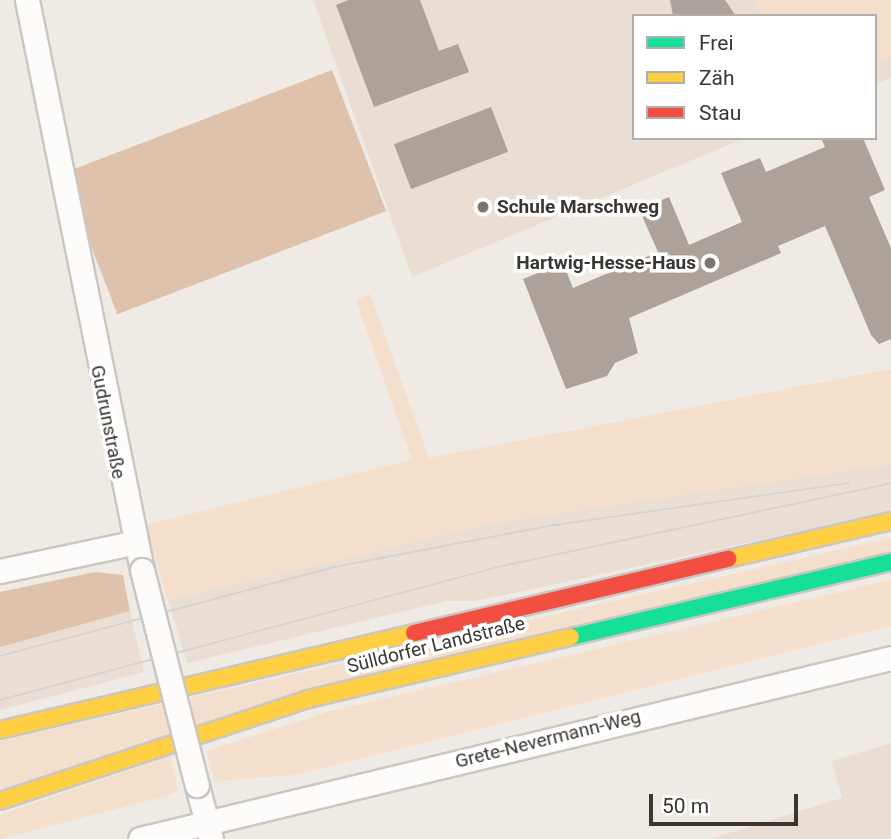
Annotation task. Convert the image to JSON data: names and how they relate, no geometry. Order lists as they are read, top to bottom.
{
  "streets": {
    "highway": ["Sülldorfer Landstraße"],
    "street": ["Gudrunstraße", "Grete-Nevermann-Weg"]
  },
  "crossings": [
    ["Gudrunstraße", "Grete-Nevermann-Weg"]
  ],
  "places": ["Schule Marschweg", "Hartwig-Hesse-Haus"],
  "legend": ["Frei", "Zäh", "Stau"],
  "scale_bar": "50 m"
}
